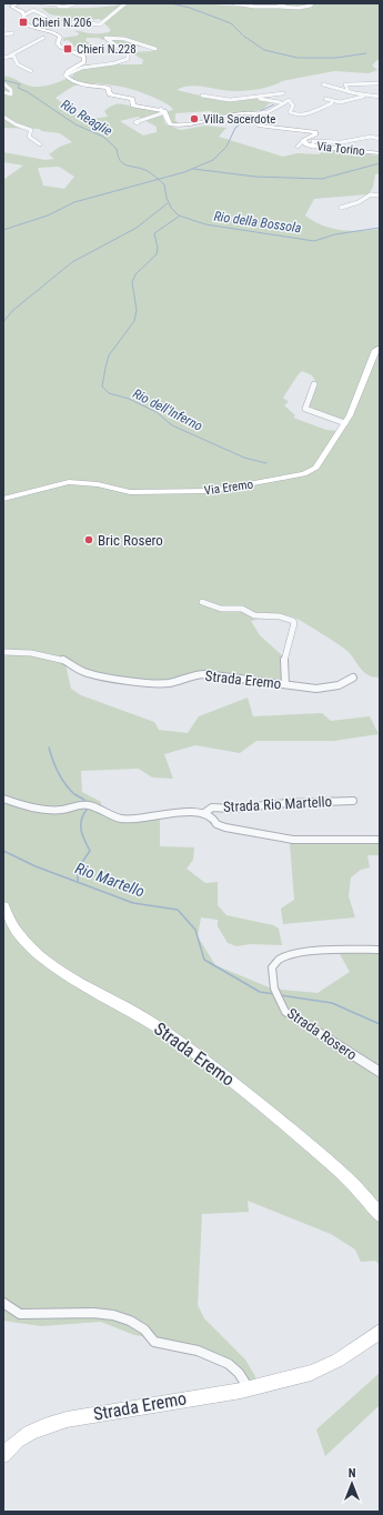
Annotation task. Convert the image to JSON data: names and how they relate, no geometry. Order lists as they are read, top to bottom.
{
  "streets": {
    "main road": ["Via Torino", "Via Eremo", "Strada Eremo"],
    "street": ["Strada Rio Martello", "Strada Rosero"]
  },
  "water": [
    "Rio Reaglie",
    "Rio della Bossola",
    "Rio dell'Inferno",
    "Rio Martello"
  ],
  "places": {
    "transit": ["Chieri N.206", "Chieri N.228"],
    "other": ["Villa Sacerdote", "Bric Rosero"]
  },
  "north": "top"
}
